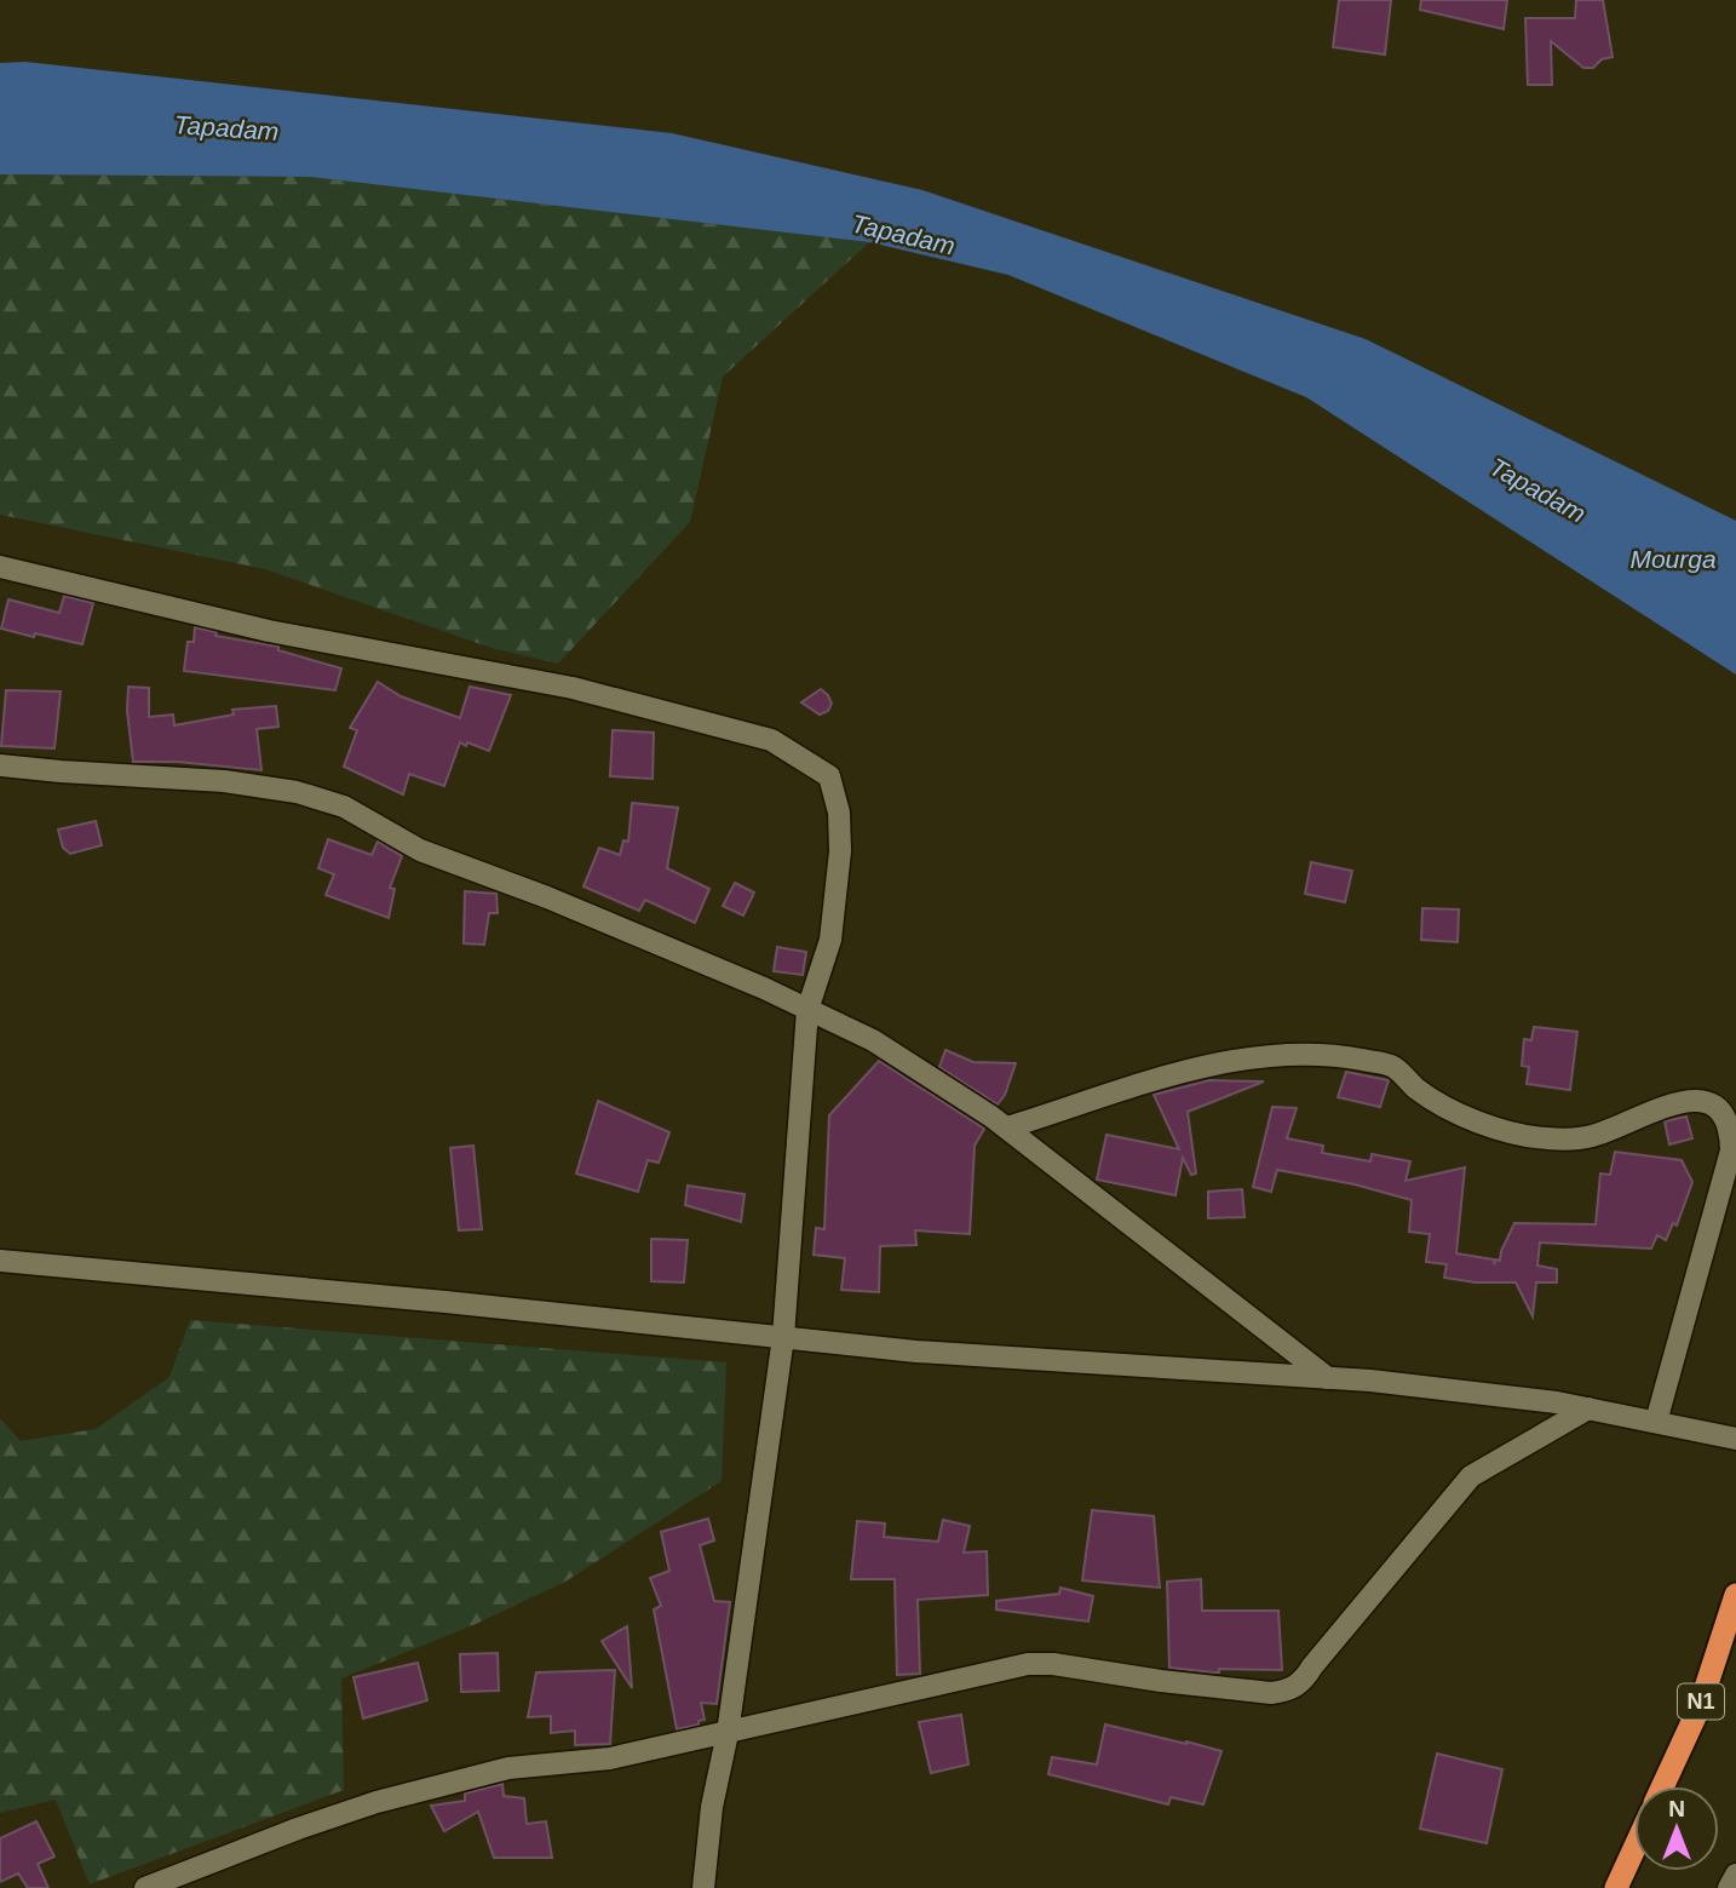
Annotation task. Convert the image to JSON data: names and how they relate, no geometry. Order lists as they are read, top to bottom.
{
  "streets": {
    "highway": ["N1"]
  },
  "water": ["Tapadam", "Mourga"],
  "north": "top"
}
